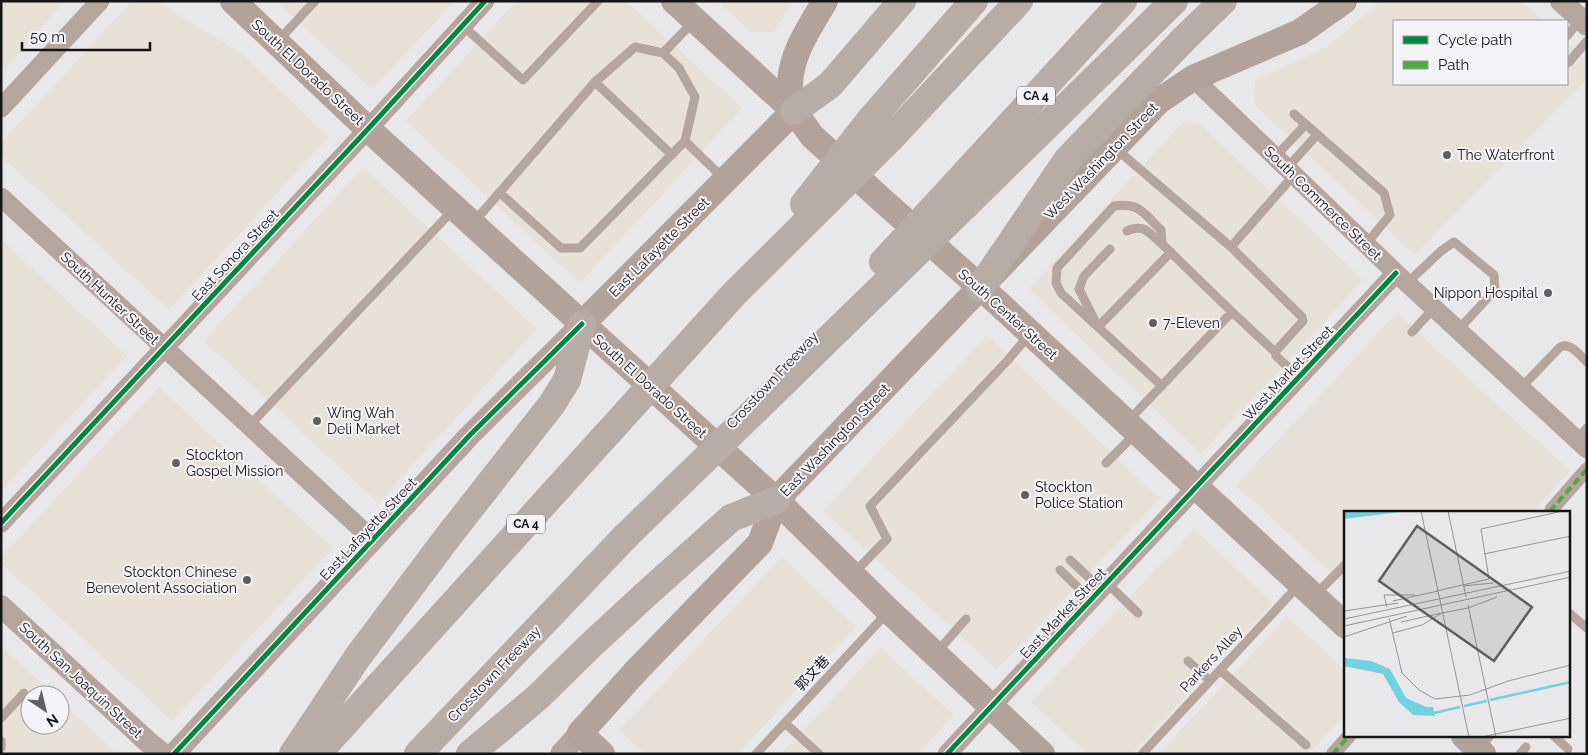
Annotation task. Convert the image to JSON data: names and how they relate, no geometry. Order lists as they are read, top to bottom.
{
  "streets": {
    "highway": ["CA 4", "Crosstown Freeway"],
    "main road": [
      "South El Dorado Street",
      "West Washington Street",
      "East Lafayette Street",
      "South Center Street",
      "East Washington Street"
    ],
    "street": [
      "South Commerce Street",
      "East Sonora Street",
      "South Hunter Street",
      "West Market Street",
      "East Market Street",
      "South San Joaquin Street"
    ],
    "lane": ["Parkers Alley", "郭文巷"]
  },
  "crossings": [
    ["South El Dorado Street", "East Lafayette Street"],
    ["South El Dorado Street", "East Sonora Street"],
    ["South El Dorado Street", "East Washington Street"],
    ["South El Dorado Street", "East Market Street"],
    ["South El Dorado Street", "郭文巷"],
    ["CA 4", "Crosstown Freeway"],
    ["West Washington Street", "South Commerce Street"],
    ["West Washington Street", "South Center Street"],
    ["West Washington Street", "East Washington Street"],
    ["South Commerce Street", "West Market Street"],
    ["East Lafayette Street", "South Hunter Street"],
    ["East Lafayette Street", "South Center Street"],
    ["East Sonora Street", "South Hunter Street"],
    ["South Center Street", "West Market Street"],
    ["South Center Street", "East Washington Street"],
    ["South Center Street", "East Market Street"],
    ["South Center Street", "Parkers Alley"],
    ["West Market Street", "East Market Street"]
  ],
  "places": [
    "The Waterfront",
    "Nippon Hospital",
    "7-Eleven",
    "Wing Wah Deli Market",
    "Stockton Gospel Mission",
    "Stockton Police Station",
    "Stockton Chinese Benevolent Association"
  ],
  "legend": ["Cycle path", "Path"],
  "scale_bar": "50 m",
  "north": "bottom right"
}
